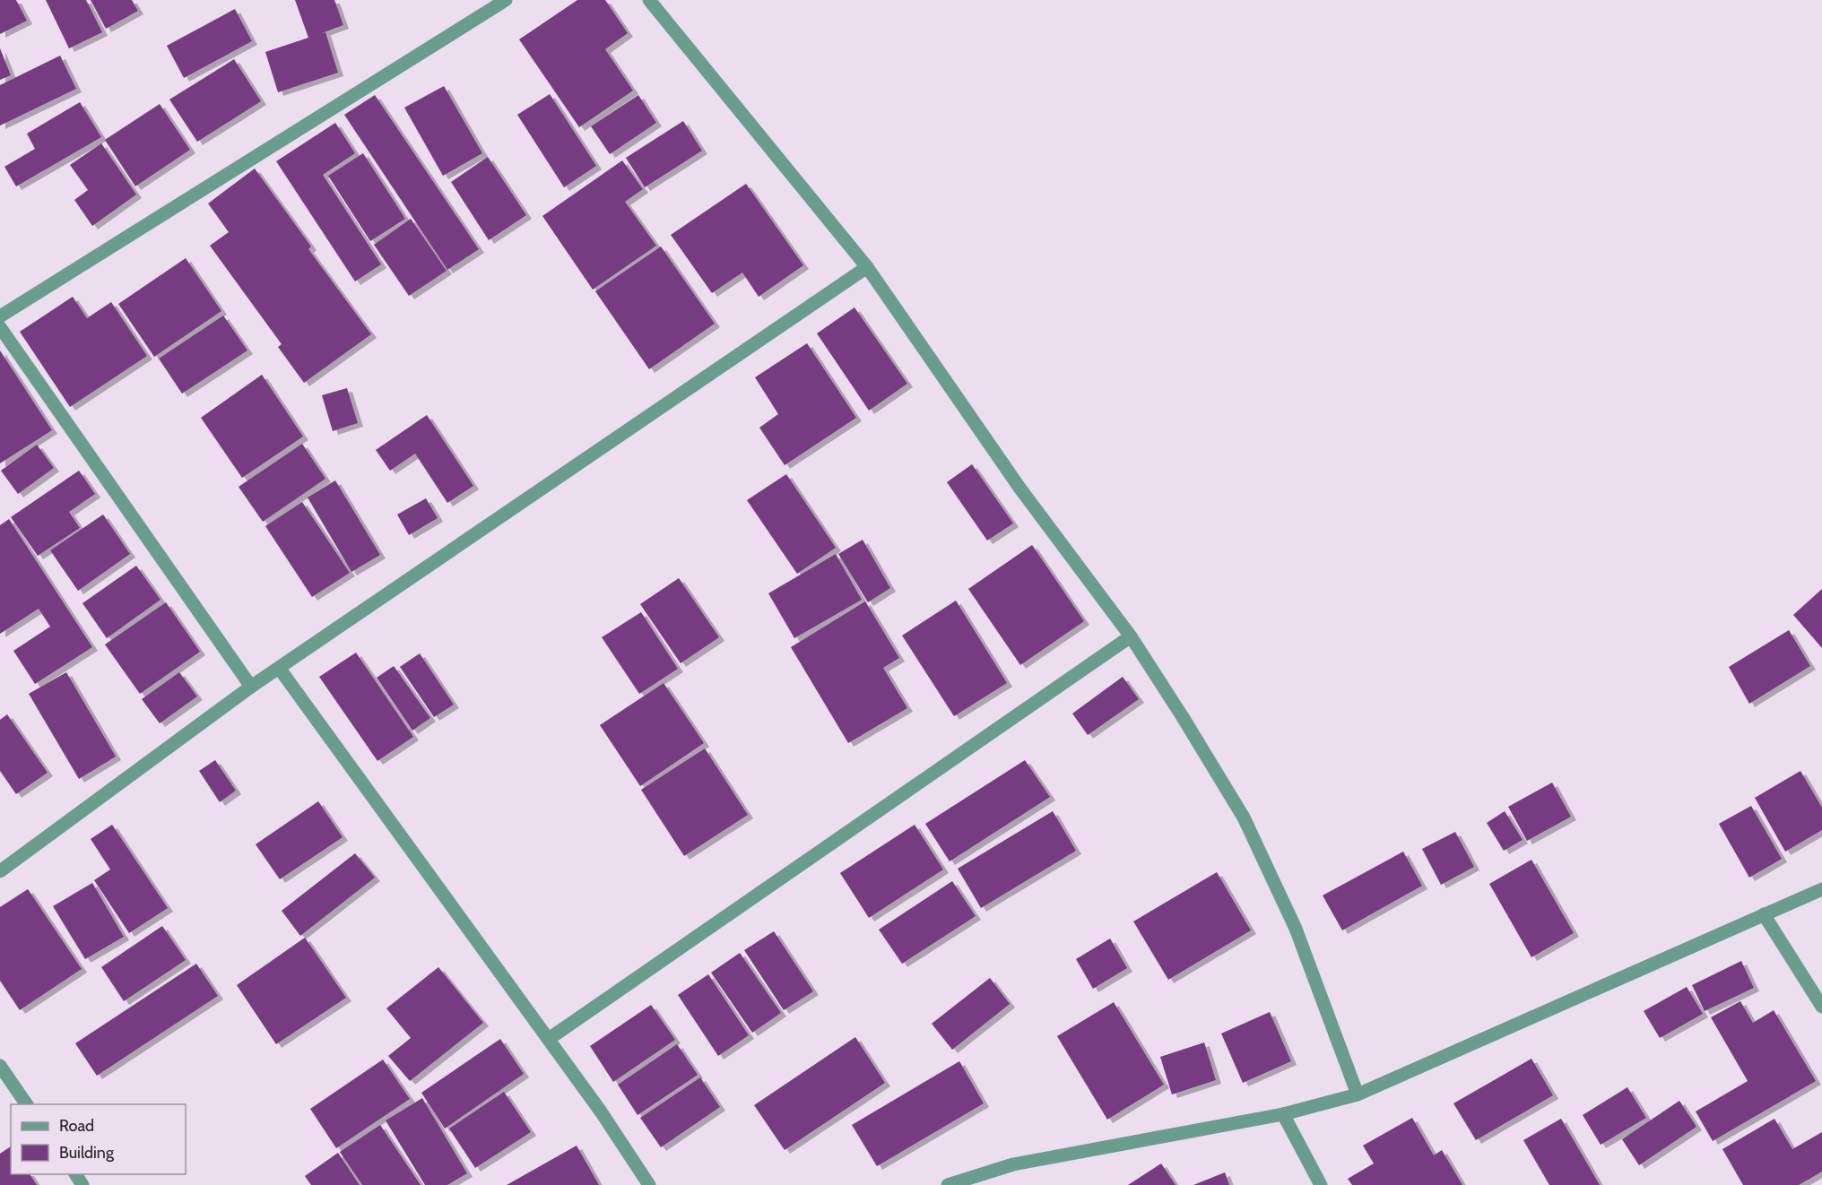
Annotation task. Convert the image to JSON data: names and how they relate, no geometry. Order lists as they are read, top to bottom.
{
  "legend": ["Road", "Building"]
}
